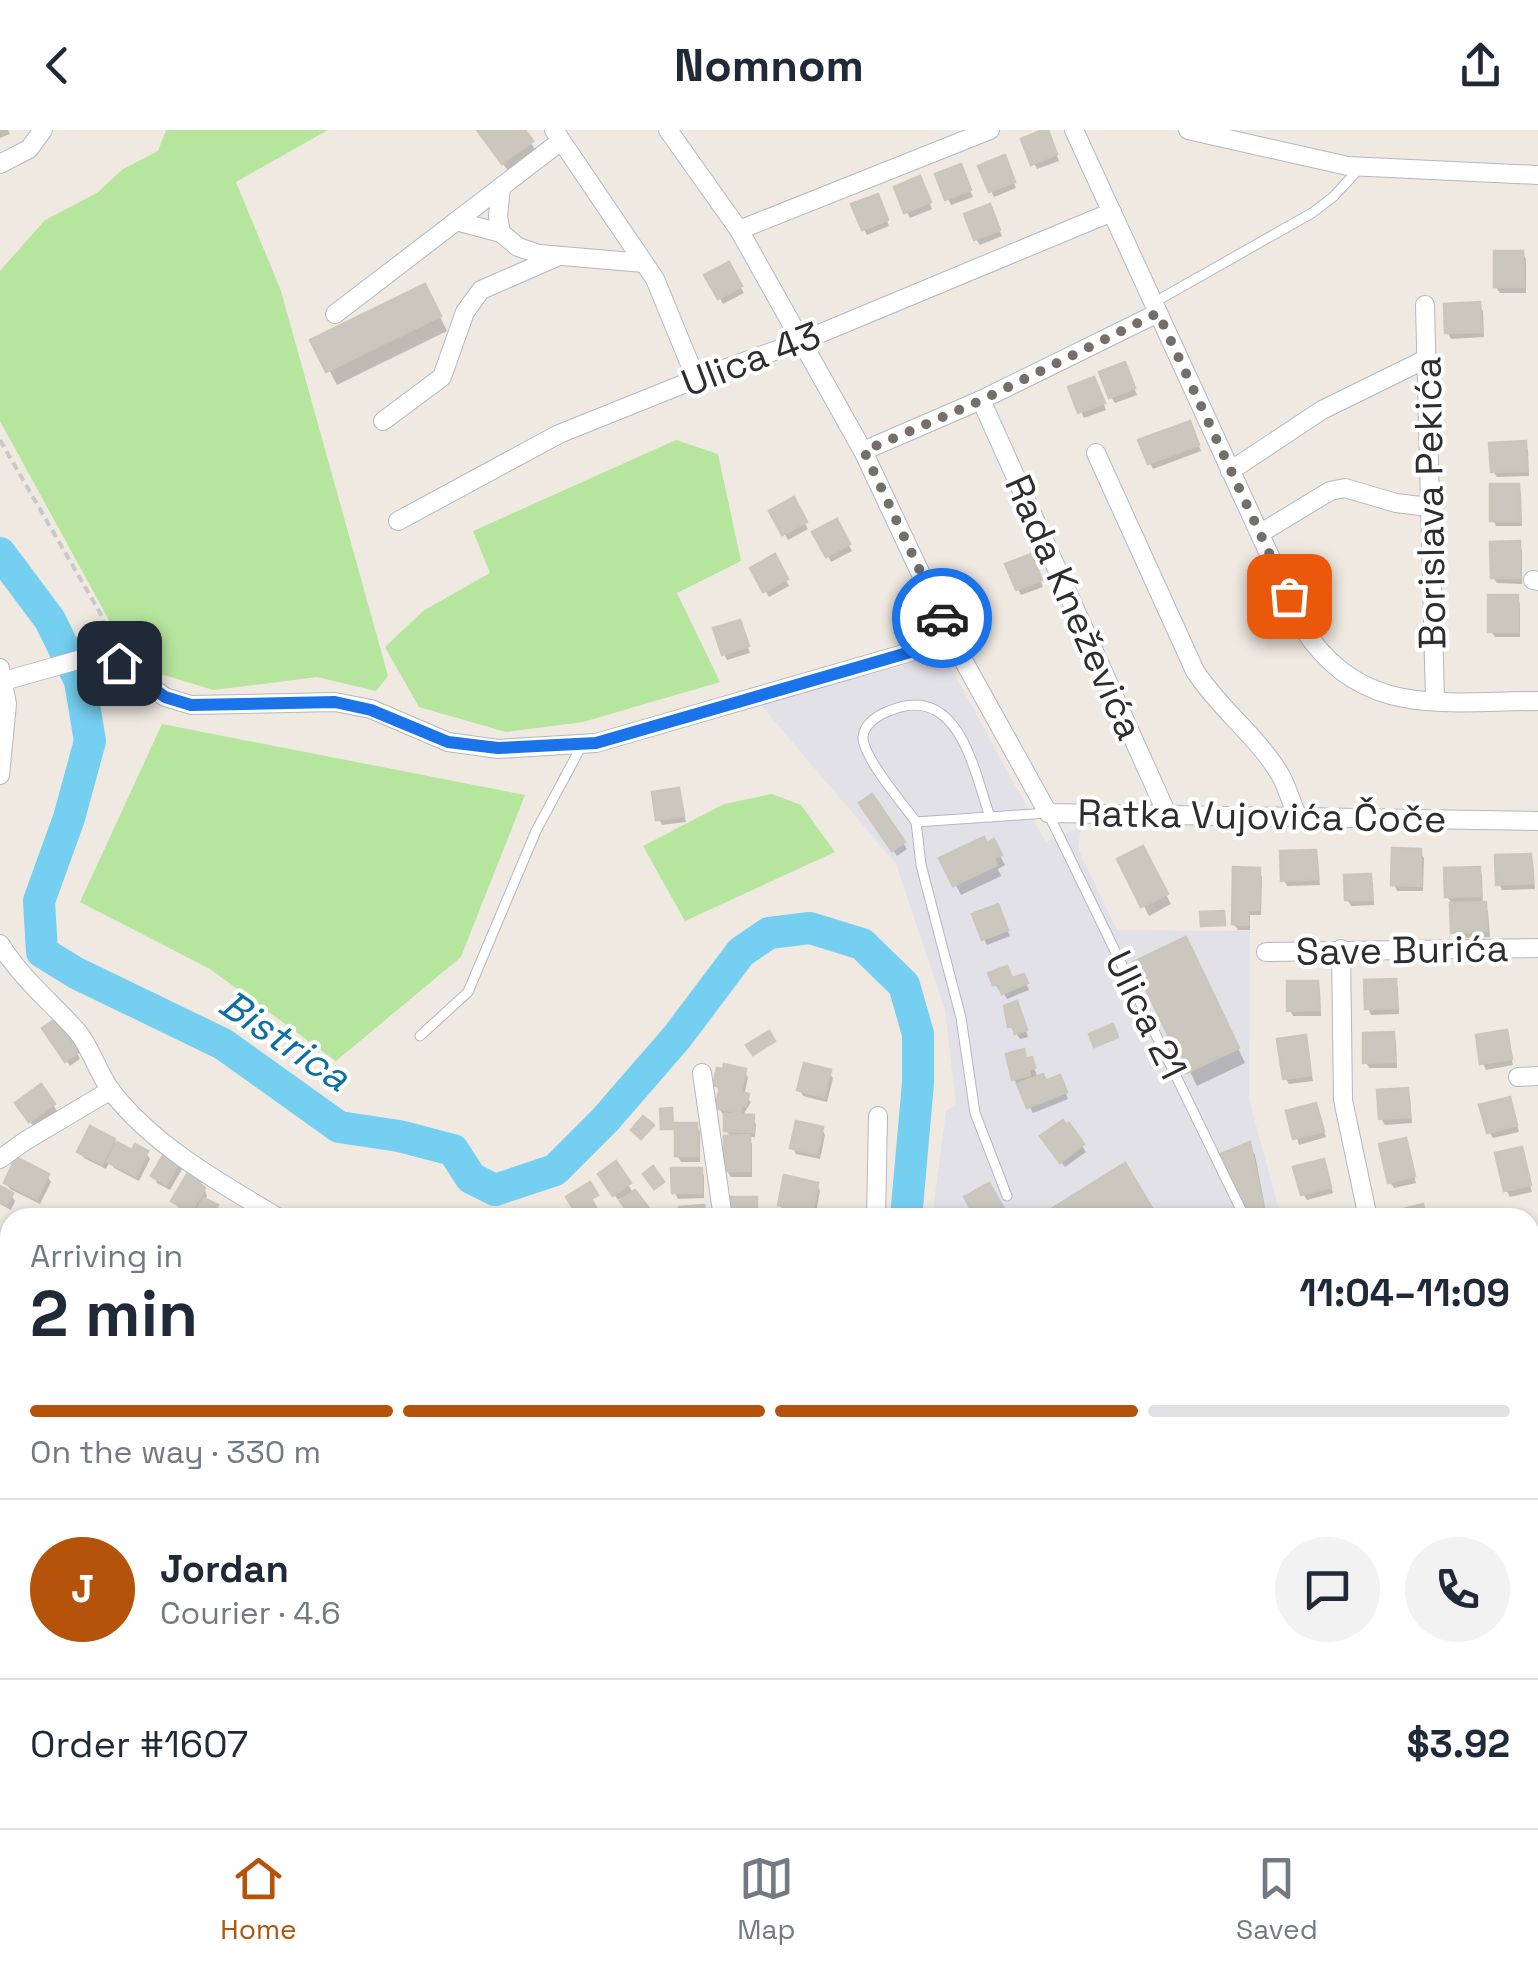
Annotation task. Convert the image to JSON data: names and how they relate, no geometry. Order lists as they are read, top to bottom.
{
  "streets": {
    "street": [
      "Ulica 43",
      "Borislava Pekića",
      "Rada Kneževića",
      "Ratka Vujovića Čoče",
      "Save Burića"
    ],
    "lane": ["Ulica 21"]
  },
  "crossings": [
    ["Ulica 43", "Borislava Pekića"],
    ["Ulica 43", "Ratka Vujovića Čoče"],
    ["Rada Kneževića", "Ratka Vujovića Čoče"],
    ["Ratka Vujovića Čoče", "Ulica 21"]
  ],
  "water": ["Bistrica"],
  "page": {
    "header": "Nomnom",
    "heading": ["2 min", "Arriving in", "11:04–11:09"],
    "panel": [
      "Jordan",
      "Courier · 4.6",
      "Order #1607",
      "$3.92"
    ],
    "bar": "On the way · 330 m",
    "round": "J",
    "tabs": ["Home", "Map", "Saved"]
  }
}
